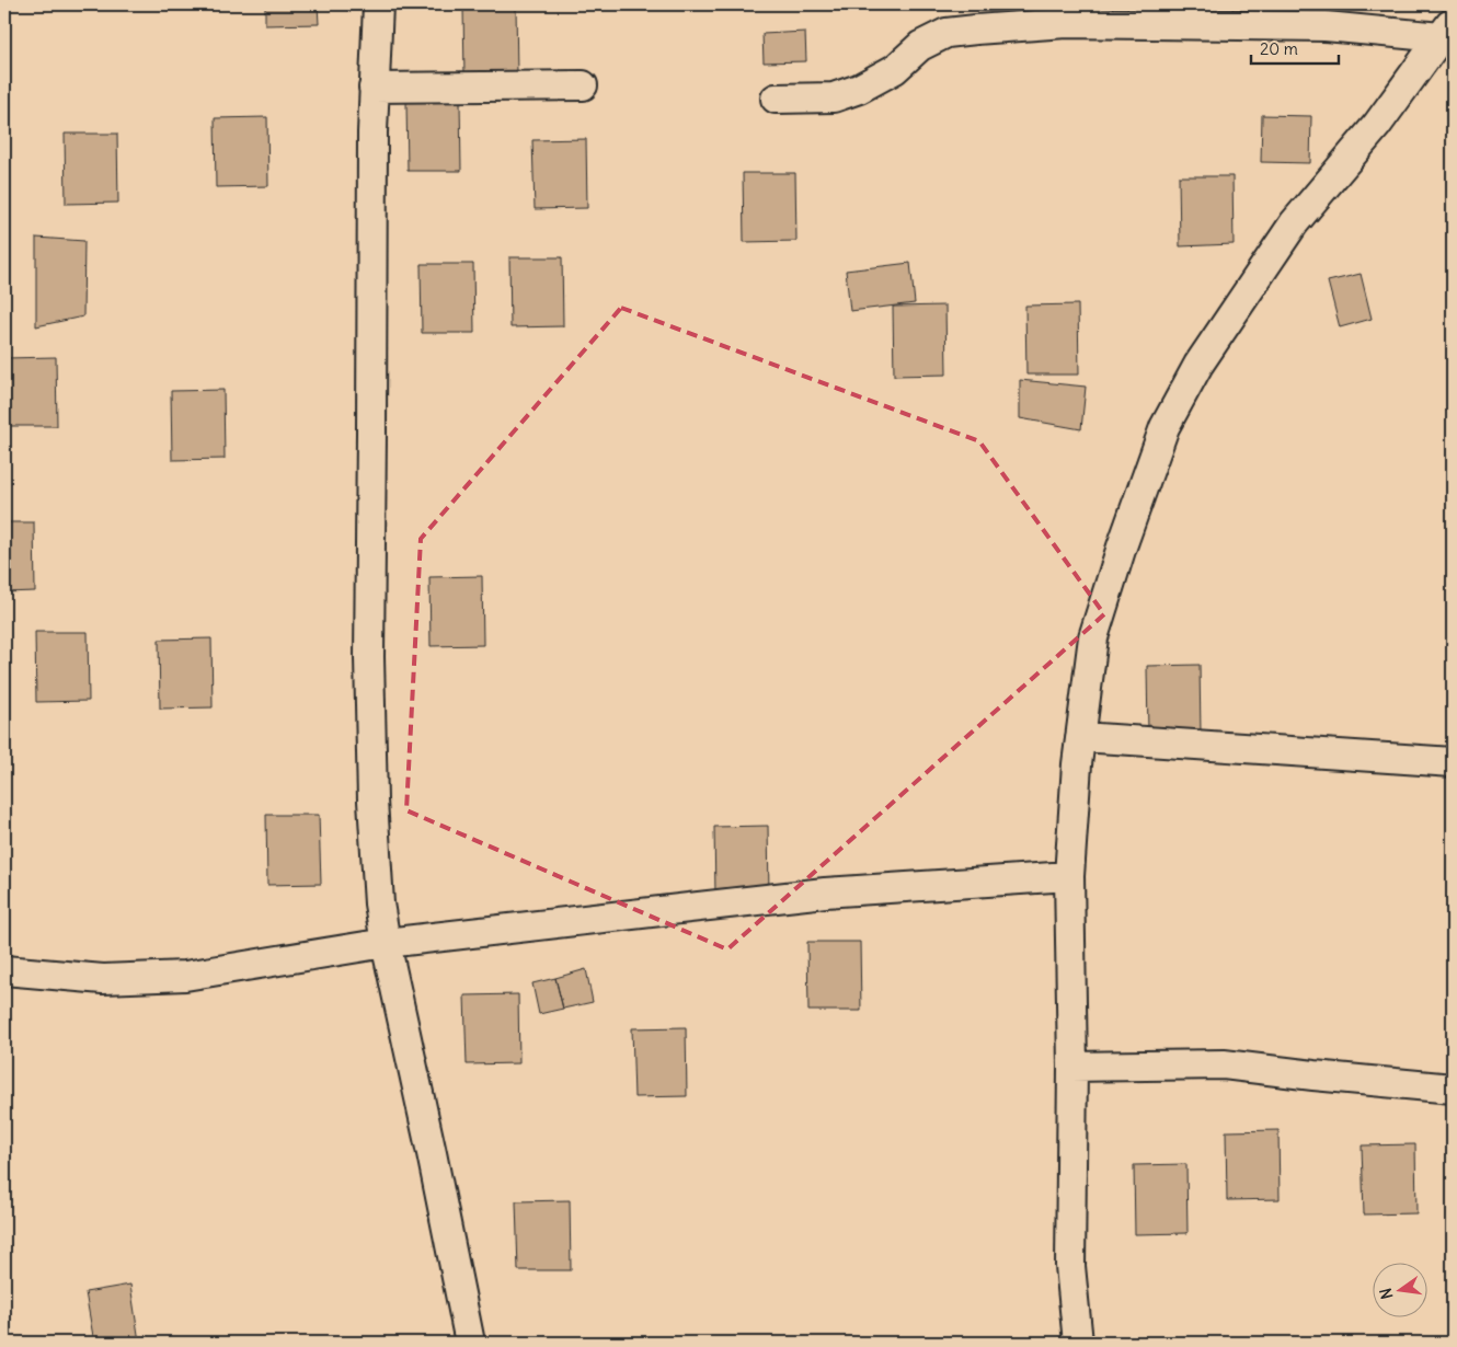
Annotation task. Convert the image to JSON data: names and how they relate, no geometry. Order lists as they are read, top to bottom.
{
  "scale_bar": "20 m",
  "north": "left"
}
